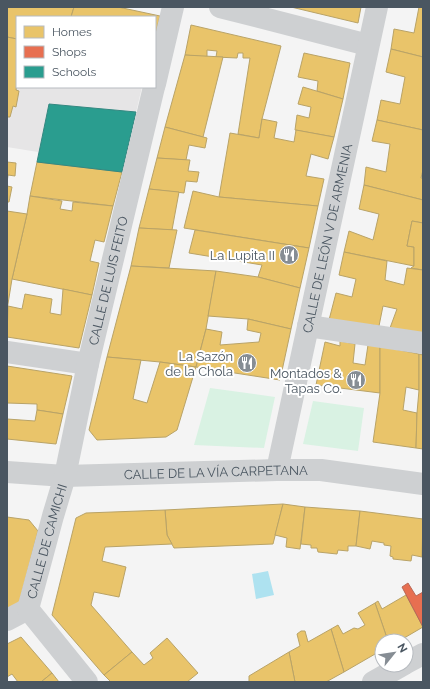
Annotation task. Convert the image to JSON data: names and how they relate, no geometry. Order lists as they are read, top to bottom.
{
  "streets": {
    "street": [
      "CALLE DE LEÓN V DE ARMENIA",
      "CALLE DE LUIS FEITO",
      "CALLE DE LA VÍA CARPETANA",
      "CALLE DE CAMICHI"
    ]
  },
  "crossings": [
    ["CALLE DE LEÓN V DE ARMENIA", "CALLE DE LA VÍA CARPETANA"],
    ["CALLE DE LUIS FEITO", "CALLE DE LA VÍA CARPETANA"],
    ["CALLE DE LUIS FEITO", "CALLE DE CAMICHI"],
    ["CALLE DE LA VÍA CARPETANA", "CALLE DE CAMICHI"]
  ],
  "places": {
    "restaurant": ["La Lupita II", "La Sazón de la Chola", "Montados & Tapas Co."]
  },
  "legend": ["Homes", "Shops", "Schools"],
  "north": "top right"
}
